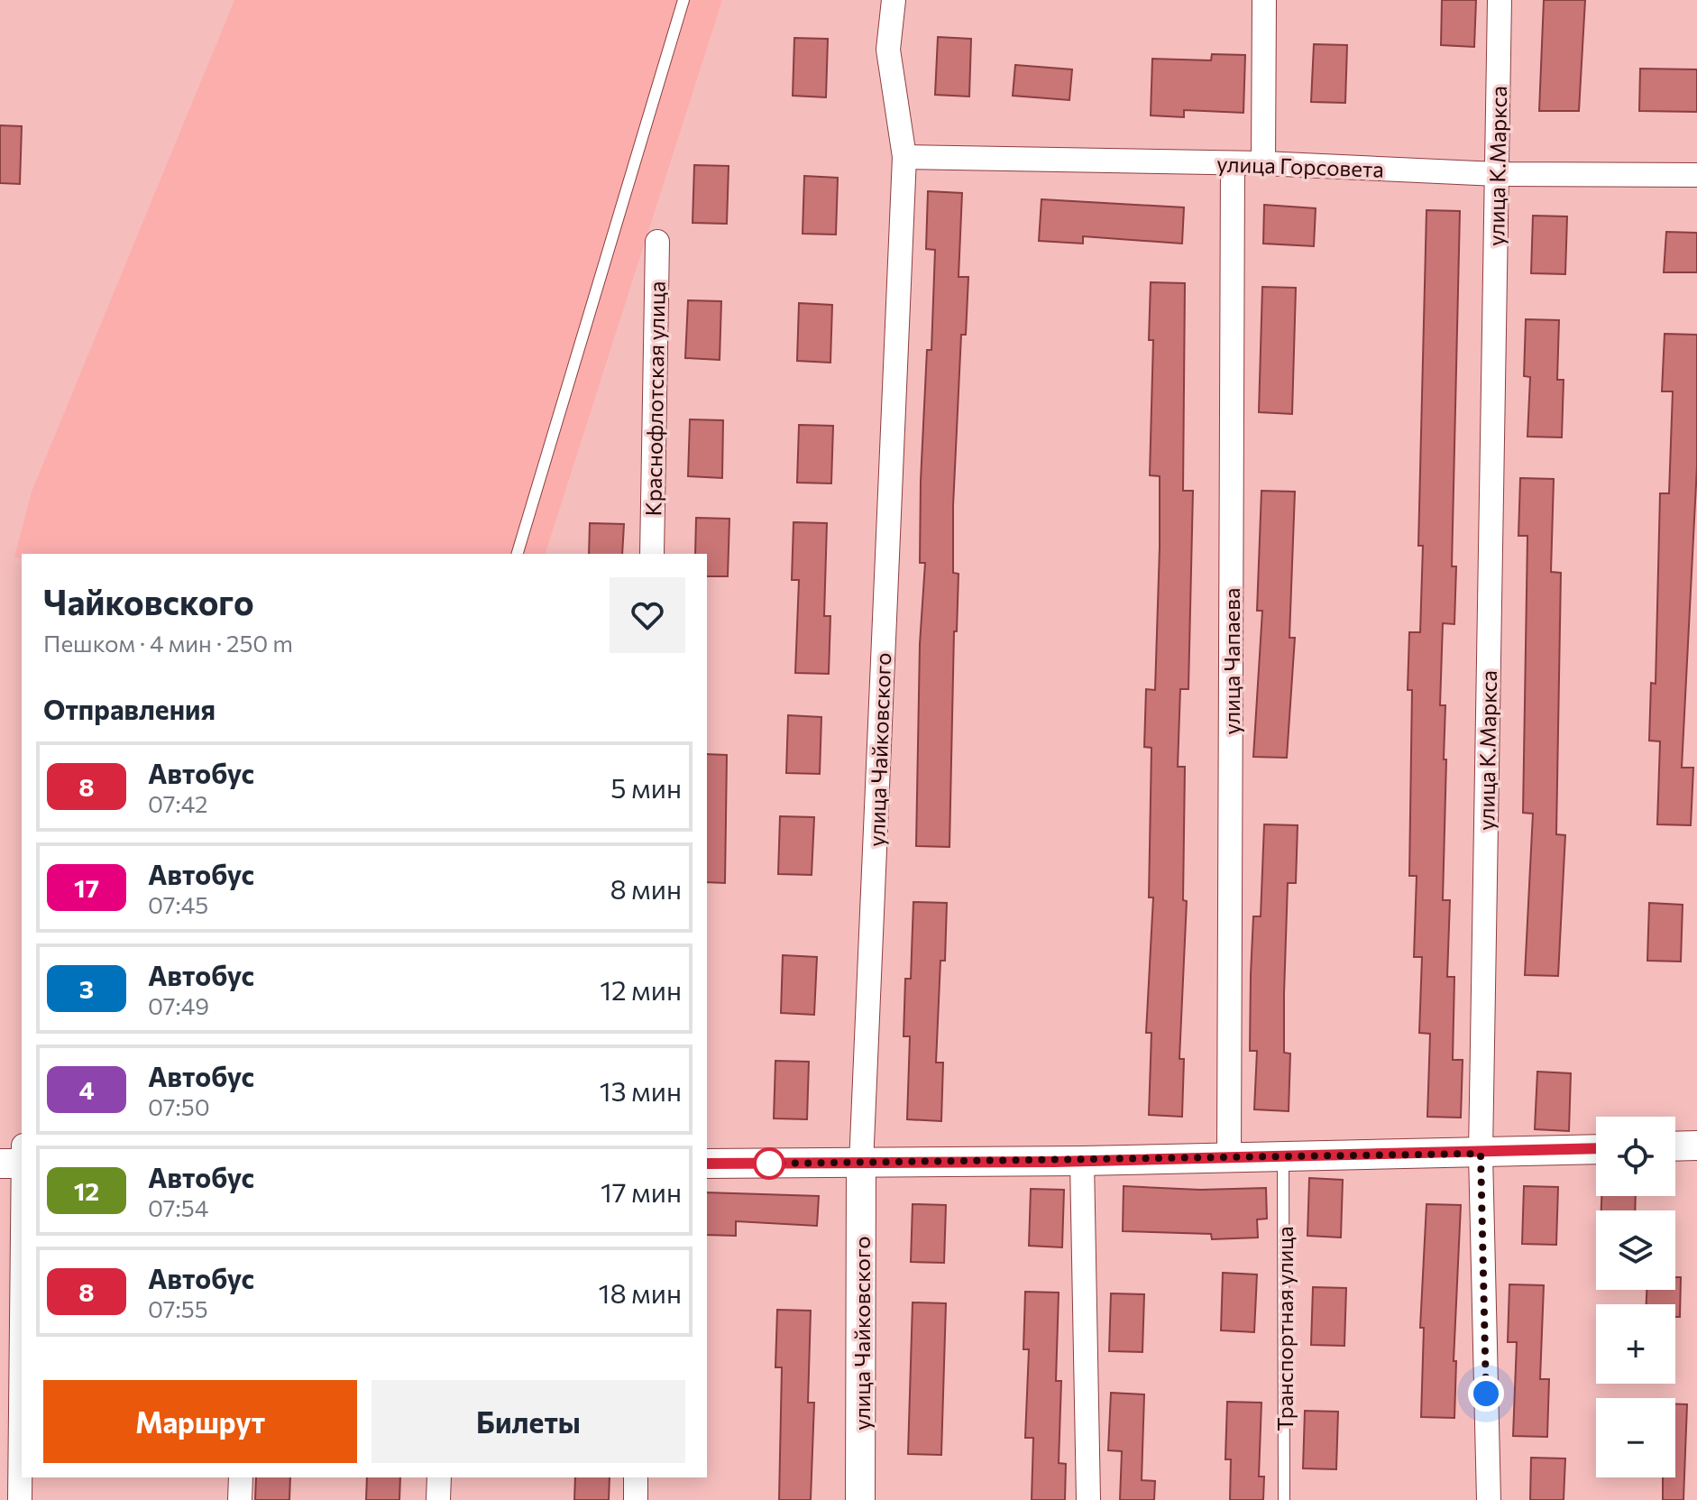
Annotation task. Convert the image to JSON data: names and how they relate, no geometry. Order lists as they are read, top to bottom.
{
  "streets": {
    "street": [
      "улица Горсовета",
      "улица К.Маркса",
      "Краснофлотская улица",
      "улица Чапаева",
      "улица Чайковского"
    ],
    "lane": ["Транспортная улица"]
  },
  "crossings": [
    ["улица Горсовета", "улица К.Маркса"],
    ["улица Горсовета", "улица Чапаева"],
    ["улица Горсовета", "улица Чайковского"]
  ],
  "lines": ["bus line 8"],
  "page": {
    "heading": [
      ["Чайковского", "Пешком · 4 мин · 250 m"],
      "Отправления"
    ],
    "list": [
      {
        "mark": "8",
        "name": "Автобус",
        "note": "07:42",
        "value": "5 мин"
      },
      {
        "mark": "17",
        "name": "Автобус",
        "note": "07:45",
        "value": "8 мин"
      },
      {
        "mark": "3",
        "name": "Автобус",
        "note": "07:49",
        "value": "12 мин"
      },
      {
        "mark": "4",
        "name": "Автобус",
        "note": "07:50",
        "value": "13 мин"
      },
      {
        "mark": "12",
        "name": "Автобус",
        "note": "07:54",
        "value": "17 мин"
      },
      {
        "mark": "8",
        "name": "Автобус",
        "note": "07:55",
        "value": "18 мин"
      }
    ],
    "map_buttons": ["+", "−"],
    "buttons": ["Маршрут", "Билеты"]
  }
}
